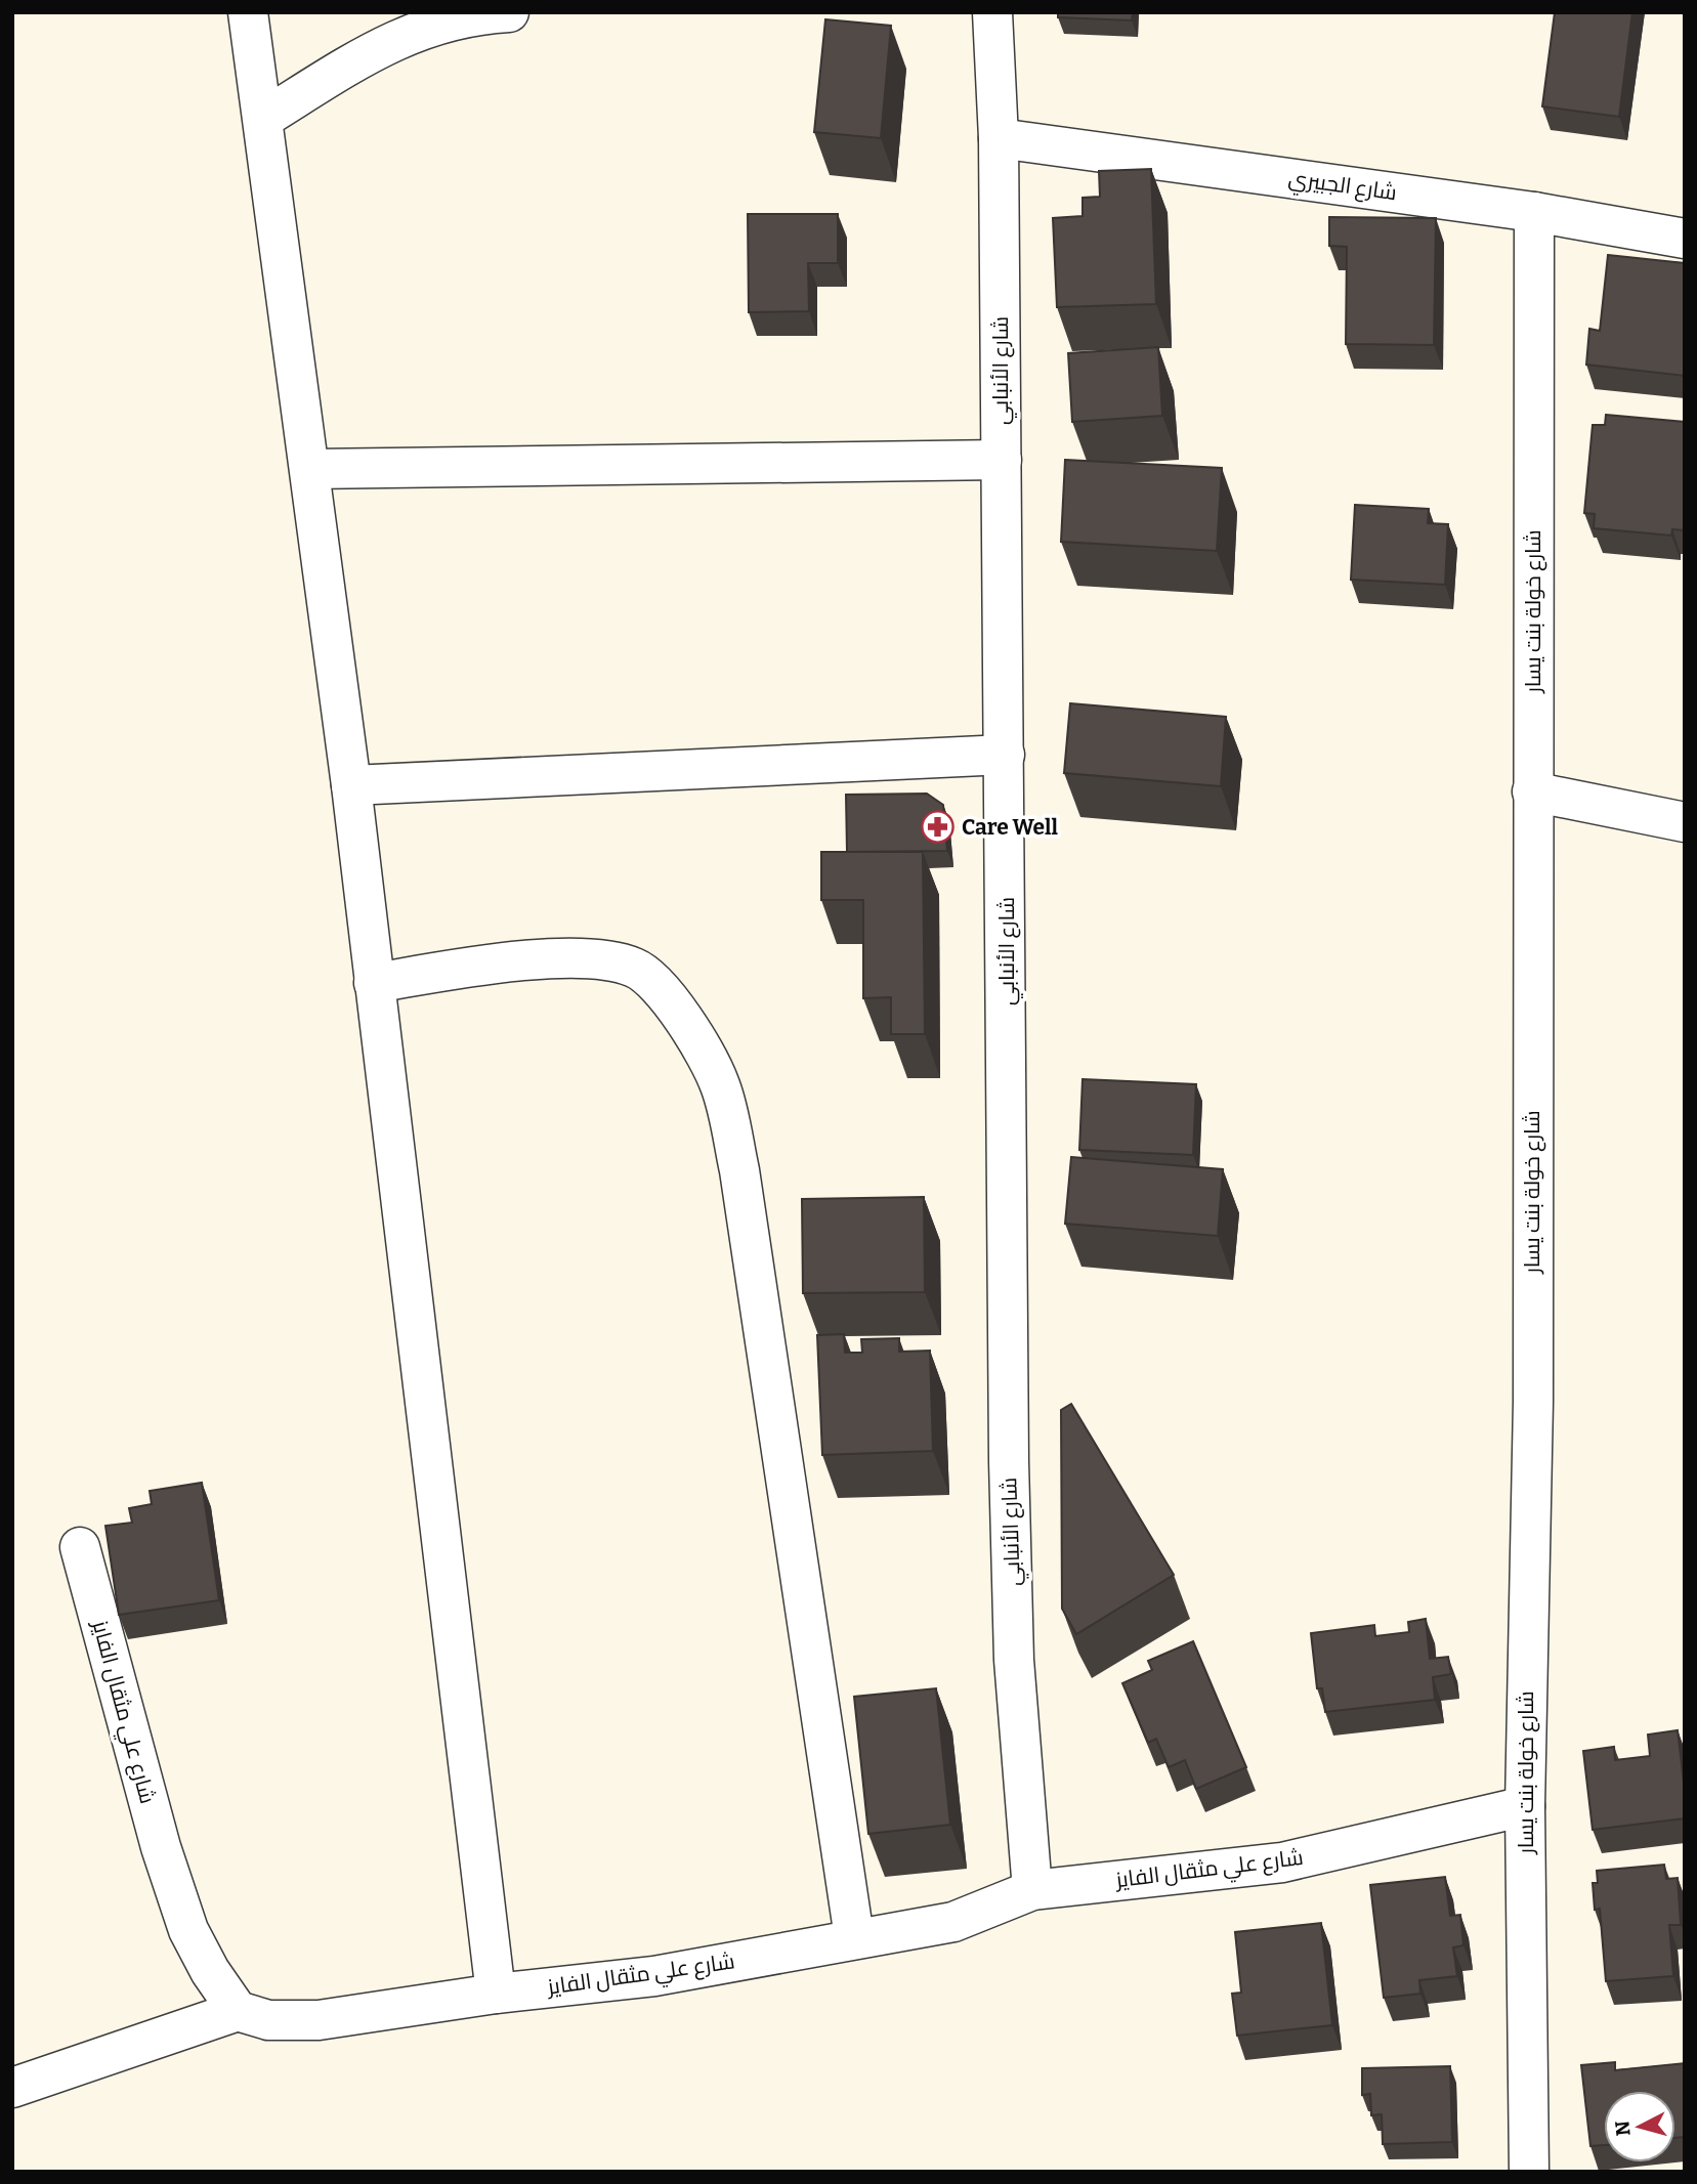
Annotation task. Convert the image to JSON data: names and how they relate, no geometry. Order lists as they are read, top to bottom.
{
  "streets": {
    "street": [
      "شارع الجبيري",
      "شارع الأنبابي",
      "شارع خولة بنت يسار",
      "شارع علي مثقال الفايز"
    ]
  },
  "crossings": [
    ["شارع الجبيري", "شارع الأنبابي"],
    ["شارع الجبيري", "شارع خولة بنت يسار"],
    ["شارع الأنبابي", "شارع علي مثقال الفايز"],
    ["شارع خولة بنت يسار", "شارع علي مثقال الفايز"]
  ],
  "places": {
    "pharmacy": ["Care Well"]
  },
  "north": "left"
}
